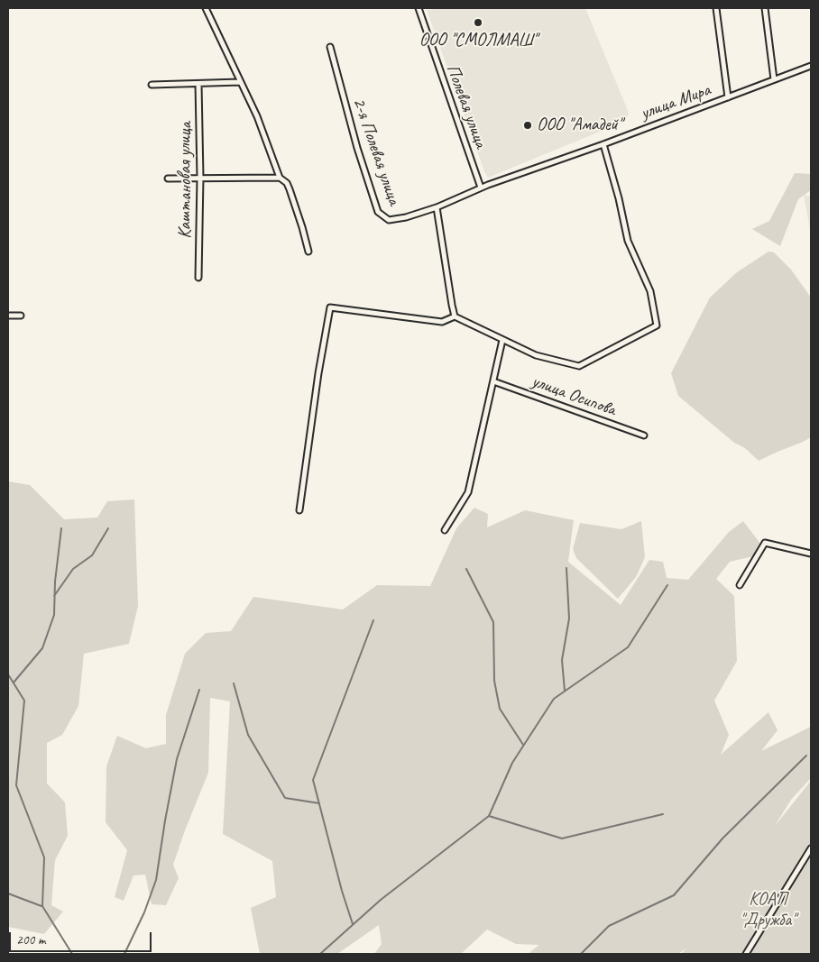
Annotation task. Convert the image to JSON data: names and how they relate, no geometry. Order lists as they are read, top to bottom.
{
  "streets": {
    "street": [
      "улица Мира",
      "Полевая улица",
      "2-я Полевая улица",
      "Каштановая улица",
      "улица Осипова"
    ]
  },
  "crossings": [
    ["улица Мира", "Полевая улица"],
    ["улица Мира", "2-я Полевая улица"],
    ["Полевая улица", "2-я Полевая улица"]
  ],
  "parks": ["КОАП \"Дружба\""],
  "places": ["ООО \"СМОЛМАШ\"", "ООО \"Амадей\""],
  "scale_bar": "200 m"
}
